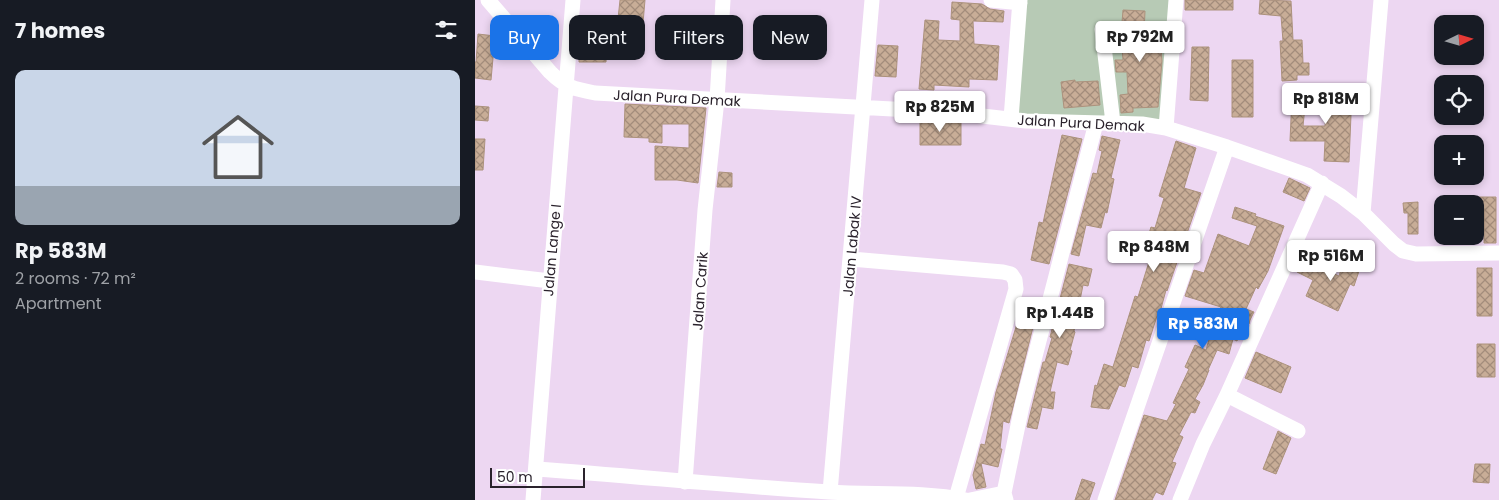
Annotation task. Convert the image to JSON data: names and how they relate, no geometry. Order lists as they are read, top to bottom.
{
  "streets": {
    "street": [
      "Jalan Pura Demak",
      "Jalan Labak IV",
      "Jalan Lange I",
      "Jalan Carik"
    ]
  },
  "crossings": [
    ["Jalan Pura Demak", "Jalan Labak IV"],
    ["Jalan Pura Demak", "Jalan Lange I"],
    ["Jalan Pura Demak", "Jalan Carik"]
  ],
  "scale_bar": "50 m",
  "north": "right",
  "page": {
    "heading": "7 homes",
    "map_buttons": ["+", "−"],
    "chip": [
      "Buy",
      "Rent",
      "Filters",
      "New"
    ],
    "price": [
      "Rp 792M",
      "Rp 818M",
      "Rp 825M",
      "Rp 848M",
      "Rp 516M",
      "Rp 1.44B",
      "Rp 583M"
    ],
    "list": [
      {
        "name": "Rp 583M",
        "note": "2 rooms · 72 m² · Apartment"
      }
    ],
    "scale": "50 m"
  }
}
